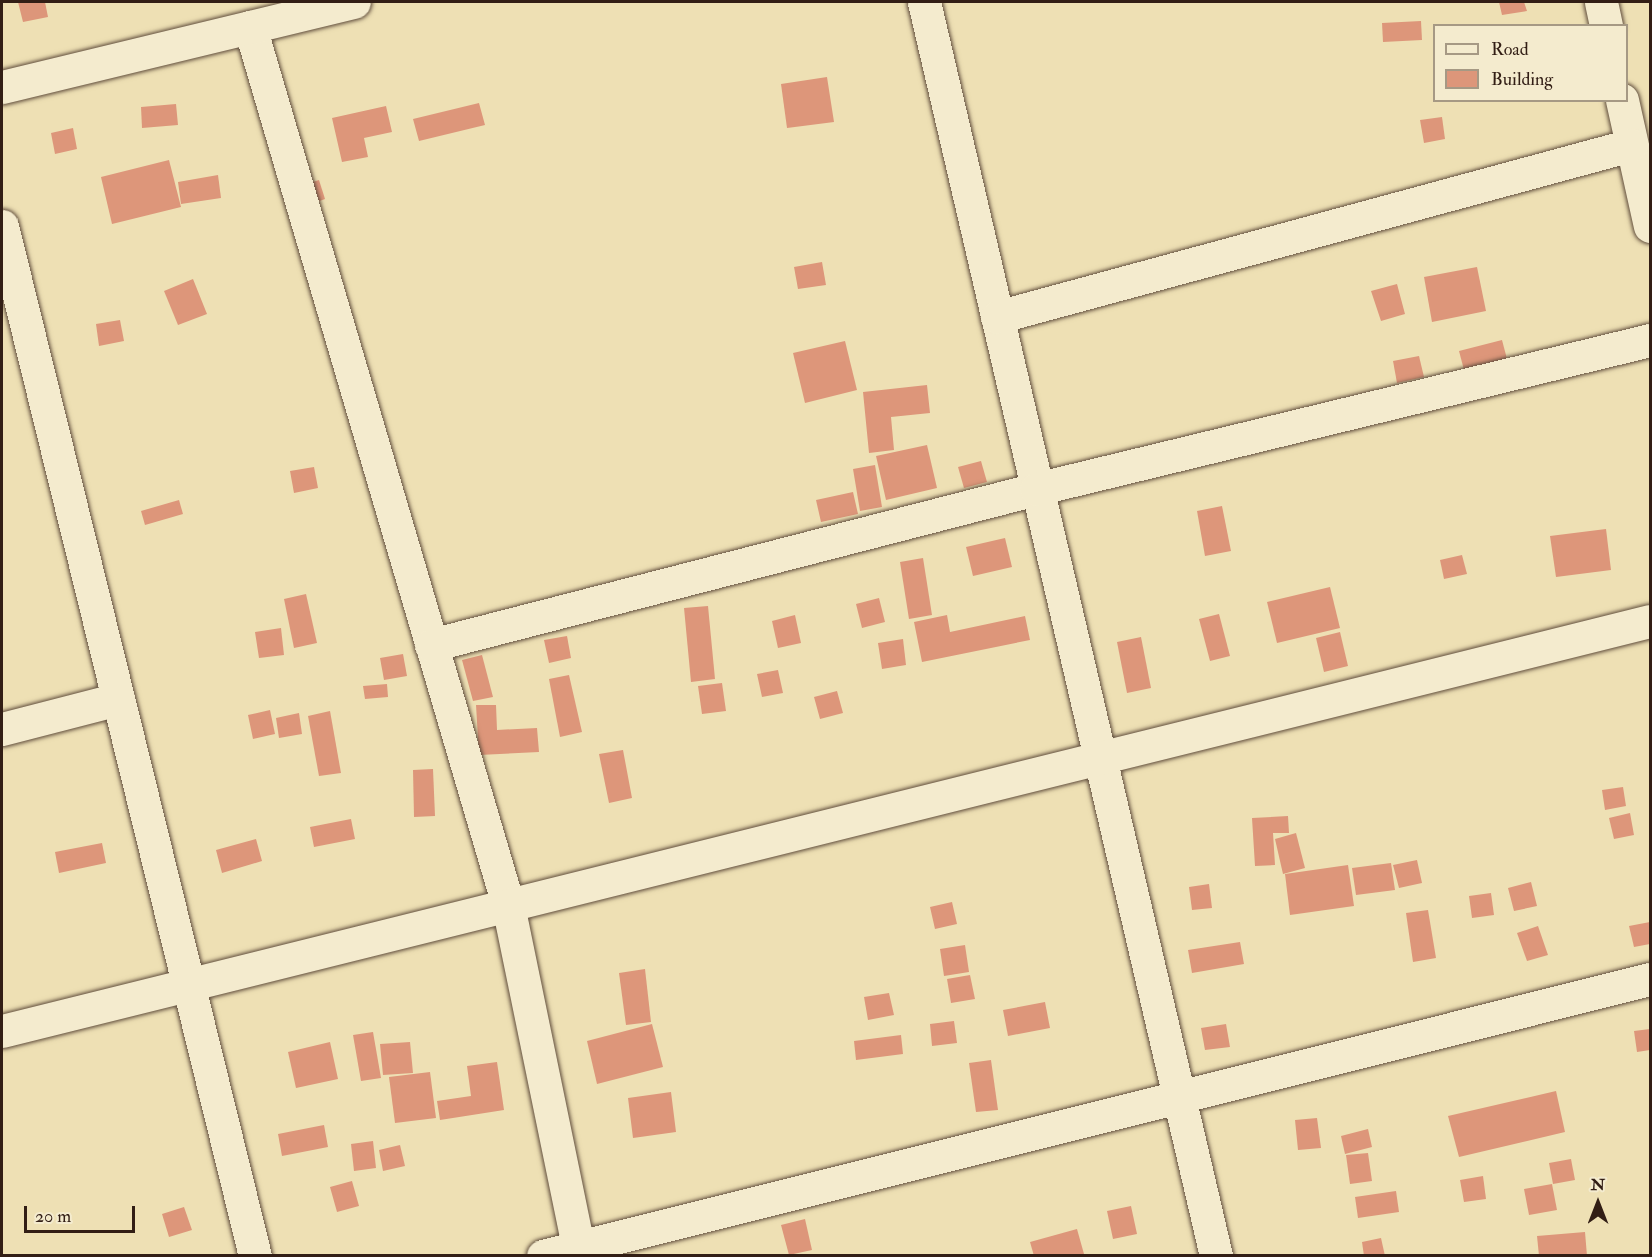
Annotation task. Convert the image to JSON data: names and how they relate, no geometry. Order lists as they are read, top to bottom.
{
  "legend": ["Road", "Building"],
  "scale_bar": "20 m",
  "north": "top"
}
